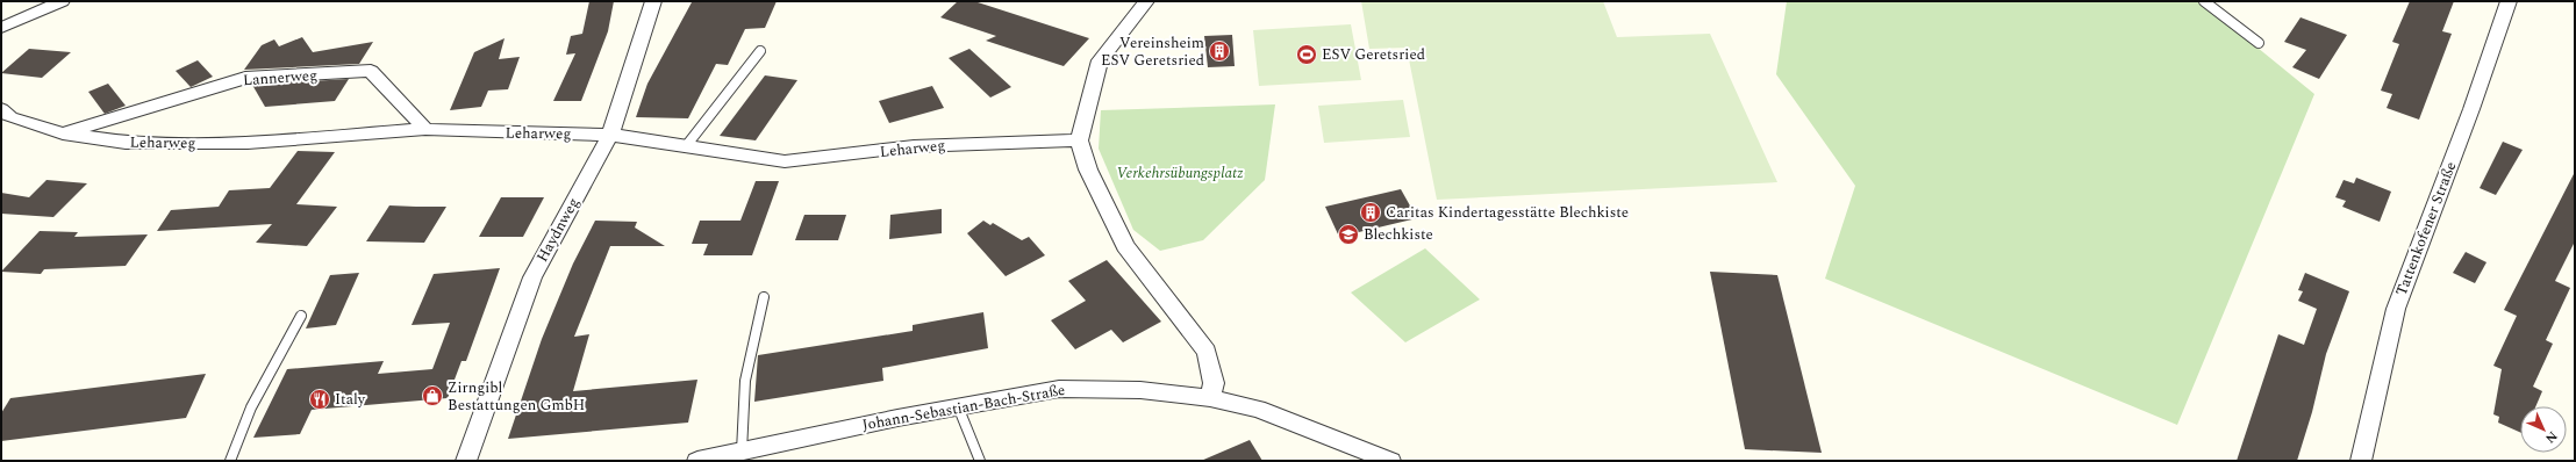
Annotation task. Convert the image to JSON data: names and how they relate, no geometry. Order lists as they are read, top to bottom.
{
  "streets": {
    "street": [
      "Lannerweg",
      "Leharweg",
      "Tattenkofener Straße",
      "Haydnweg",
      "Johann-Sebastian-Bach-Straße"
    ]
  },
  "crossings": [
    ["Lannerweg", "Leharweg"],
    ["Leharweg", "Haydnweg"]
  ],
  "parks": ["Verkehrsübungsplatz"],
  "places": {
    "building": ["Vereinsheim ESV Geretsried", "Caritas Kindertagesstätte Blechkiste"],
    "sports": ["ESV Geretsried"],
    "school or university": ["Blechkiste"],
    "shop": ["Zirngibl Bestattungen GmbH"],
    "restaurant": ["Italy"]
  },
  "north": "bottom right"
}
